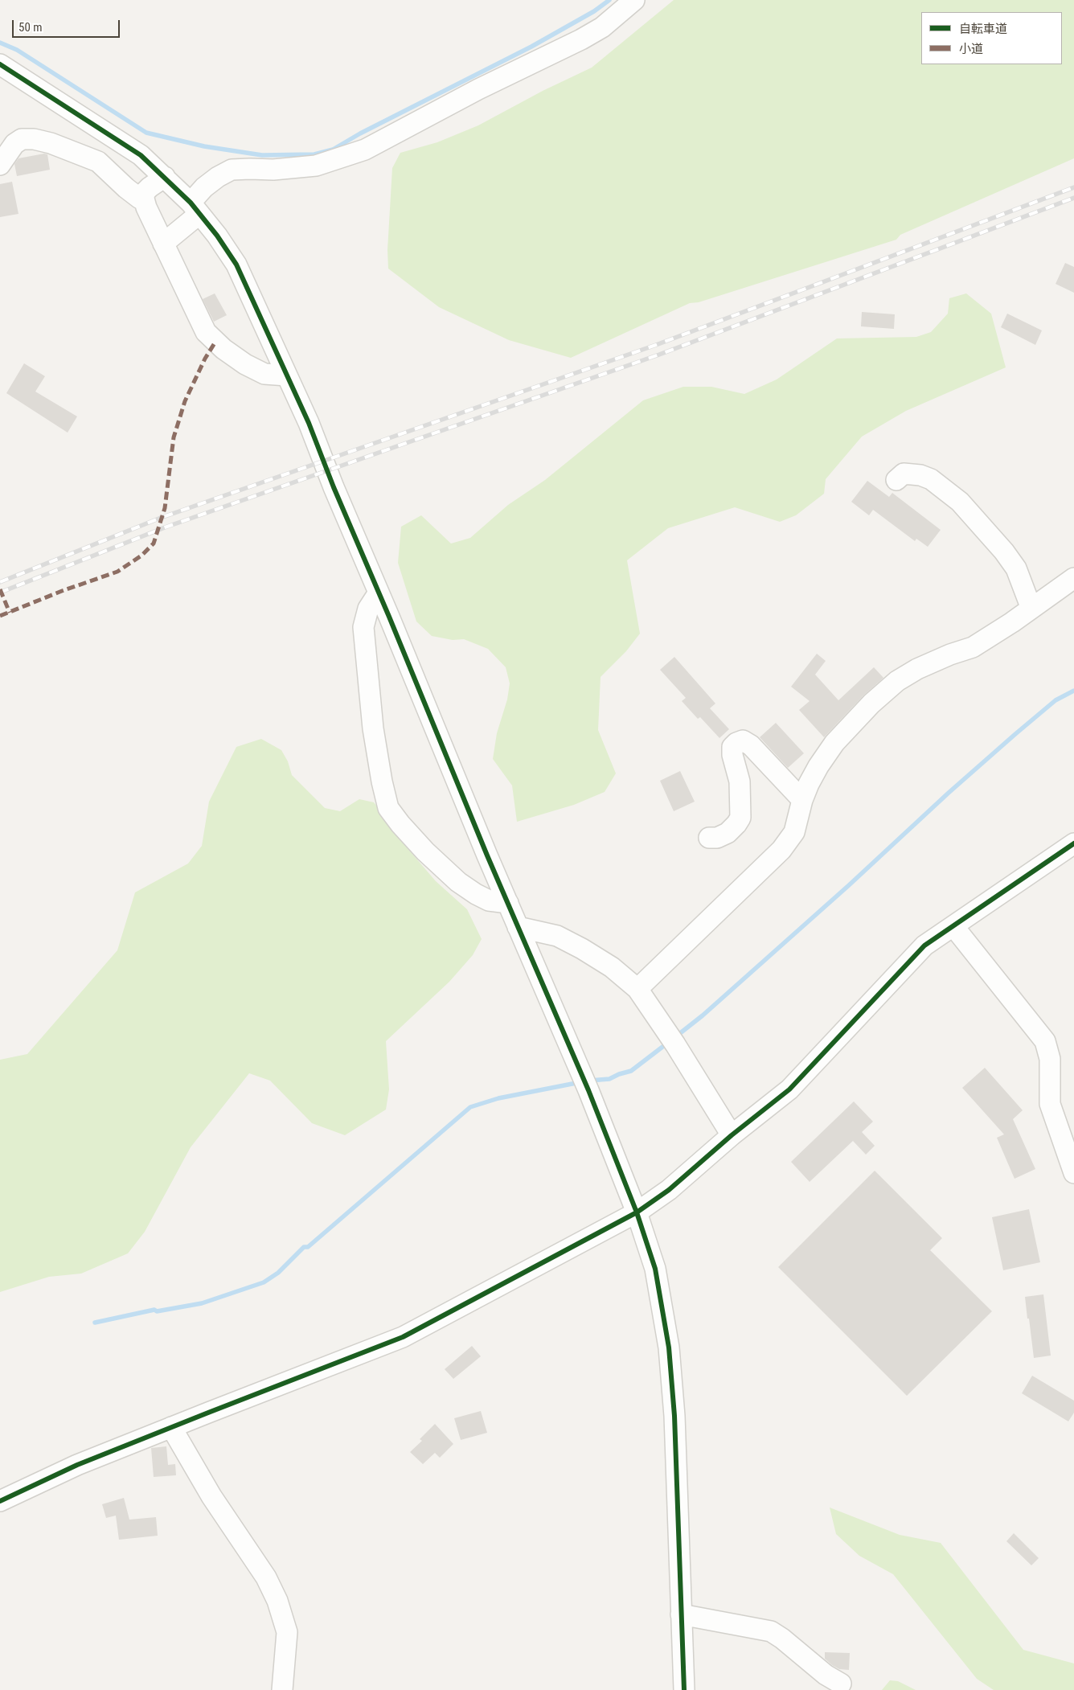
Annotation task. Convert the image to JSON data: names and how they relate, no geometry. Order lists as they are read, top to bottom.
{
  "legend": ["自転車道", "小道"],
  "scale_bar": "50 m"
}
